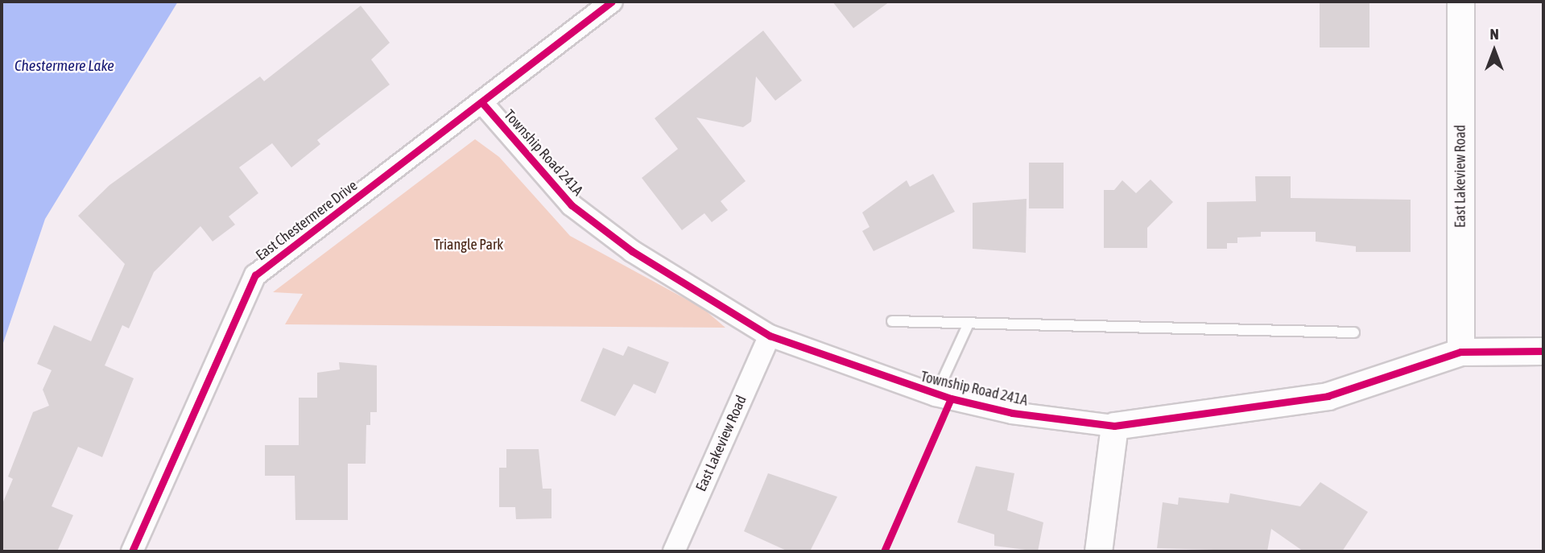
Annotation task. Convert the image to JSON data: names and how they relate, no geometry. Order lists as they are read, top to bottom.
{
  "streets": {
    "street": ["Township Road 241A", "East Lakeview Road", "East Chestermere Drive"]
  },
  "crossings": [
    ["Township Road 241A", "East Lakeview Road"],
    ["Township Road 241A", "East Chestermere Drive"]
  ],
  "water": ["Chestermere Lake"],
  "parks": ["Triangle Park"],
  "north": "top"
}
